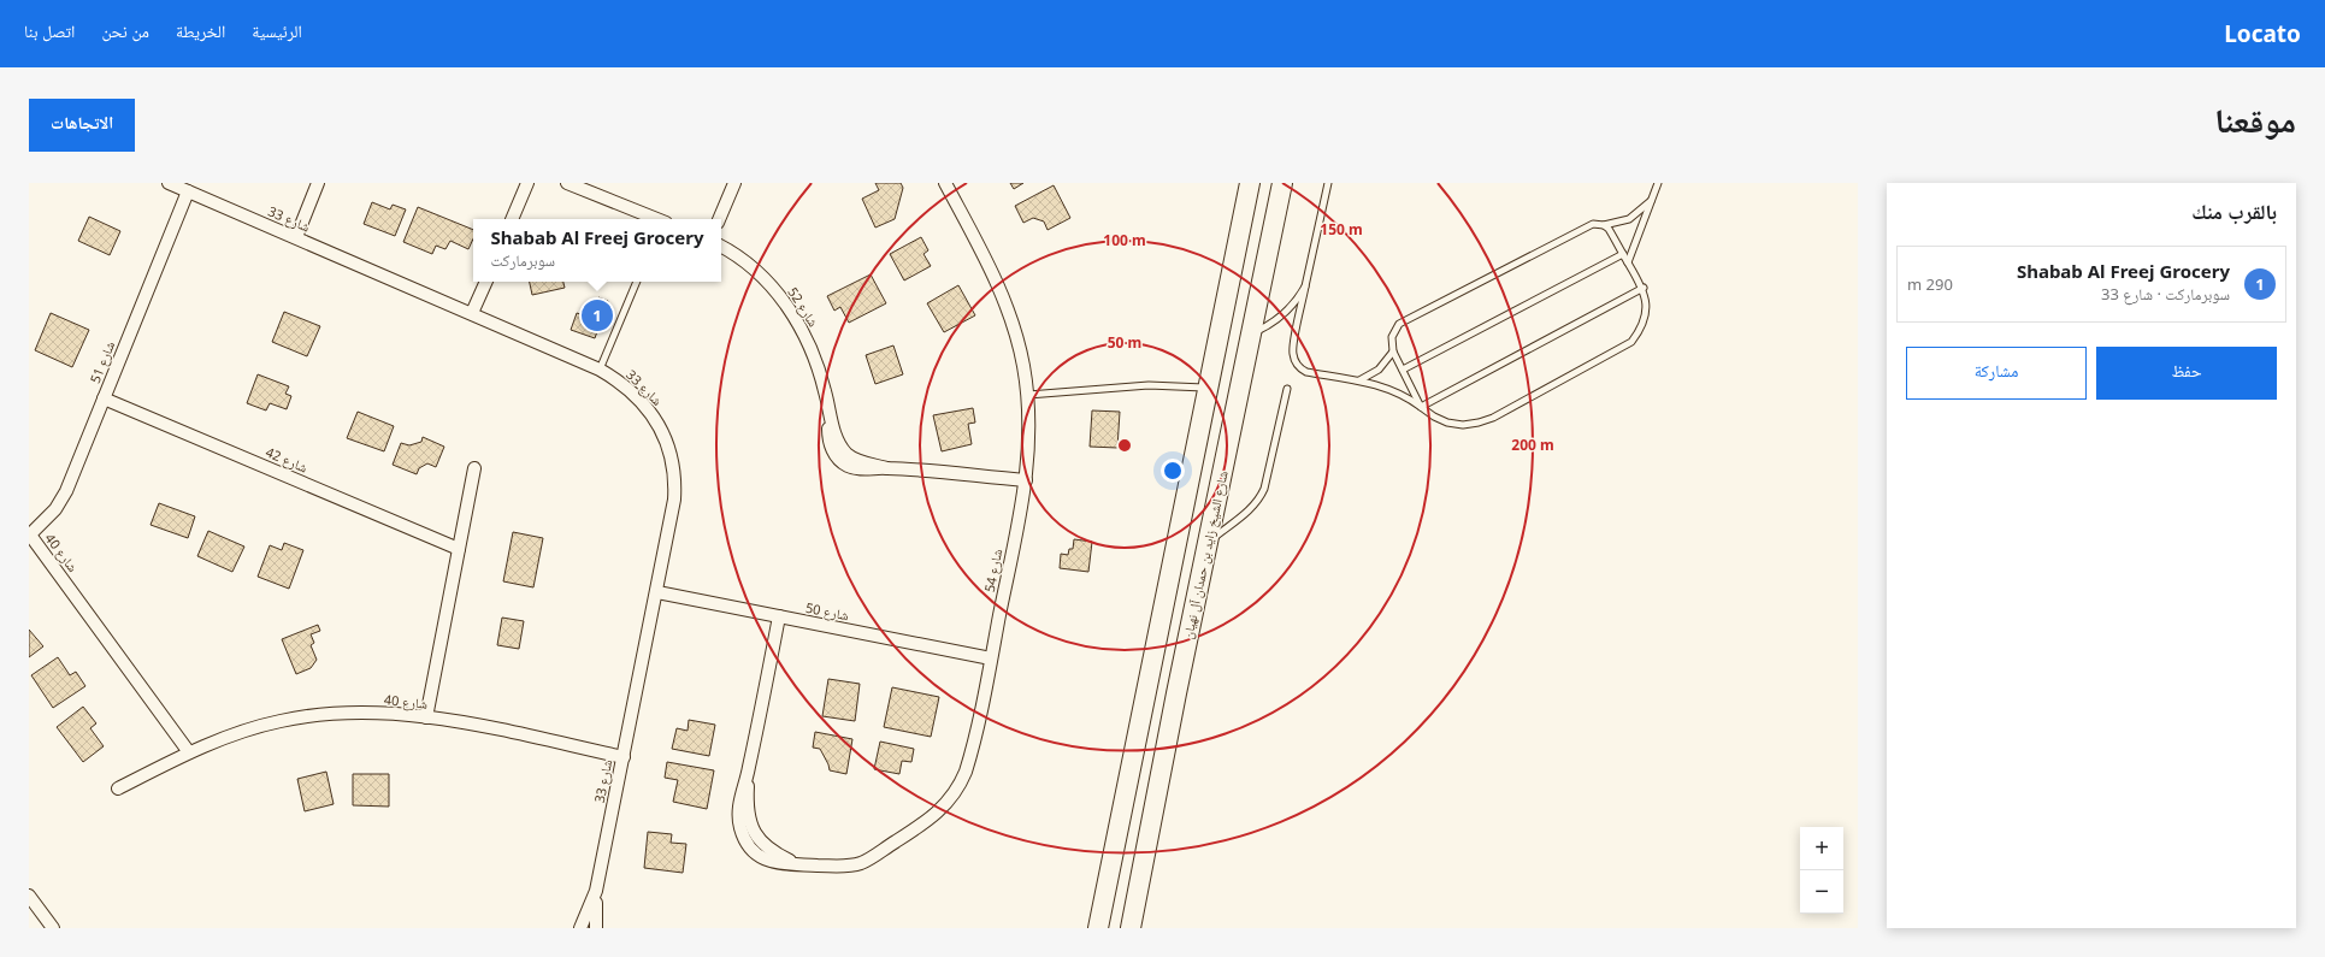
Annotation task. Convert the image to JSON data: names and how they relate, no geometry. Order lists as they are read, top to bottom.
{
  "streets": {
    "main road": ["شارع الشيخ زايد بن حمدان آل نهيان"],
    "street": [
      "شارع 33",
      "شارع 52",
      "شارع 51",
      "شارع 42",
      "شارع 40",
      "شارع 54",
      "شارع 50"
    ]
  },
  "crossings": [
    ["شارع 33", "شارع 51"],
    ["شارع 33", "شارع 40"],
    ["شارع 33", "شارع 50"],
    ["شارع 52", "شارع 54"],
    ["شارع 51", "شارع 42"],
    ["شارع 51", "شارع 40"],
    ["شارع 54", "شارع 50"]
  ],
  "page": {
    "header": "Locato",
    "nav": [
      "الرئيسية",
      "الخريطة",
      "من نحن",
      "اتصل بنا"
    ],
    "title": "موقعنا",
    "buttons": [
      "الاتجاهات",
      ["حفظ", "مشاركة"]
    ],
    "heading": "بالقرب منك",
    "popup": ["Shabab Al Freej Grocery", "سوبرماركت"],
    "list": [
      {
        "mark": "1",
        "name": "Shabab Al Freej Grocery",
        "note": "سوبرماركت · شارع 33",
        "value": "290 m"
      }
    ],
    "pins": "1",
    "map_buttons": ["+", "−"]
  },
  "rings": [
    "150 m",
    "100 m",
    "50 m",
    "200 m"
  ]
}
